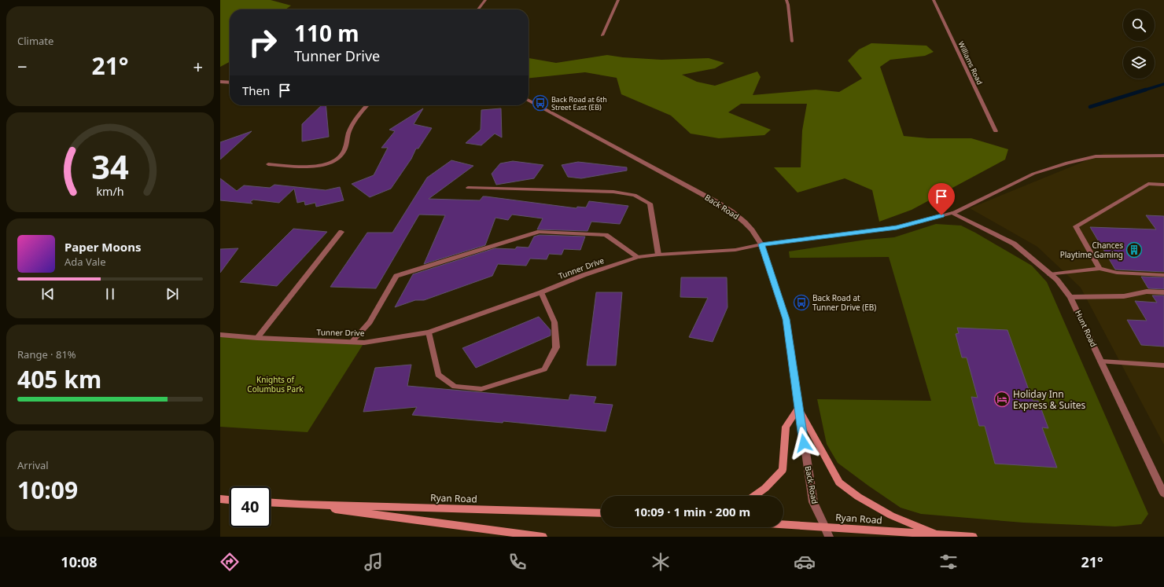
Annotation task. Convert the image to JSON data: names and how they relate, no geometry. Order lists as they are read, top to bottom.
{
  "streets": {
    "main road": ["Ryan Road"],
    "street": [
      "Williams Road",
      "Back Road",
      "Tunner Drive",
      "Hunt Road"
    ]
  },
  "crossings": [
    ["Back Road", "Tunner Drive"],
    ["Back Road", "Ryan Road"],
    ["Tunner Drive", "Hunt Road"]
  ],
  "parks": ["Knights of Columbus Park"],
  "places": {
    "bus stop": ["Back Road at 6th Street East (EB)", "Back Road at Tunner Drive (EB)"],
    "building": ["Chances Playtime Gaming"],
    "hotel": ["Holiday Inn Express & Suites"]
  },
  "page": {
    "tile": [
      "Climate",
      ["Range · 81%", "405 km"],
      ["Arrival", "10:09"]
    ],
    "turn": ["110 m", "Tunner Drive"],
    "heat": ["−", "21°", "+"],
    "then": "Then",
    "song": ["Paper Moons", "Ada Vale"],
    "limit": "40",
    "trip": "10:09 · 1 min · 200 m",
    "tabs": ["10:08", "21°"],
    "gauge": ["34", "km/h"]
  }
}
